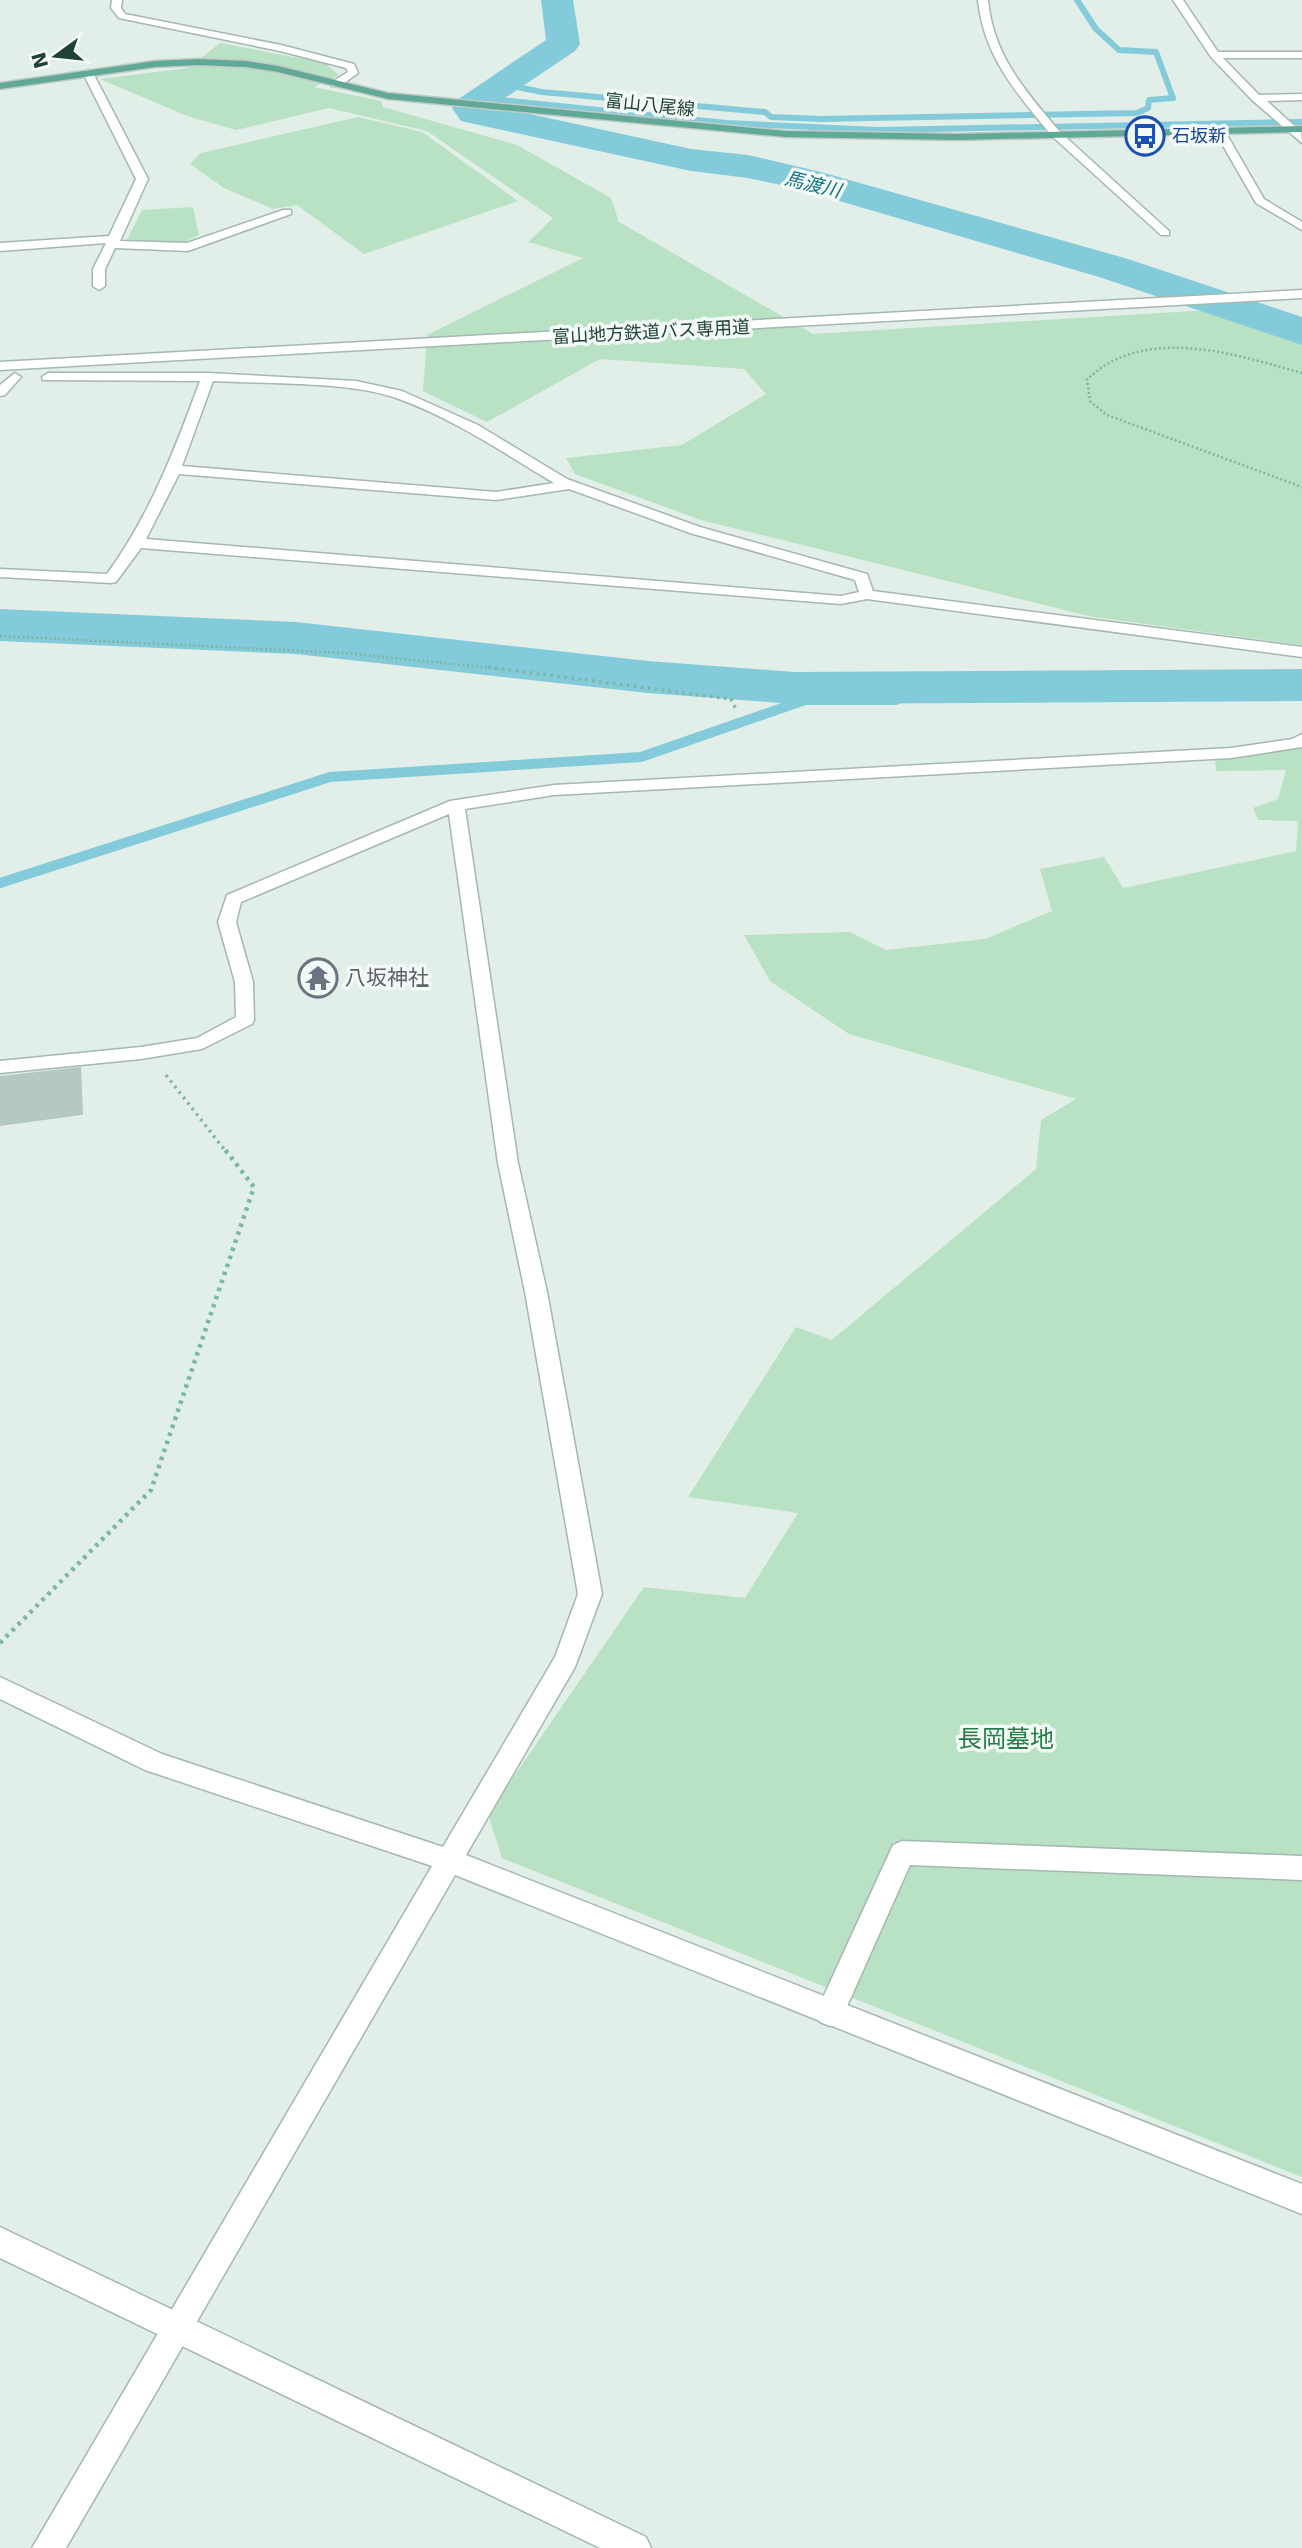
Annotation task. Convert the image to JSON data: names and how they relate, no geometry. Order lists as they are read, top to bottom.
{
  "streets": {
    "main road": ["富山八尾線"],
    "street": ["富山地方鉄道バス専用道"]
  },
  "water": ["馬渡川"],
  "parks": ["長岡墓地"],
  "places": {
    "bus stop": ["石坂新"],
    "temple": ["八坂神社"]
  },
  "north": "left"
}
